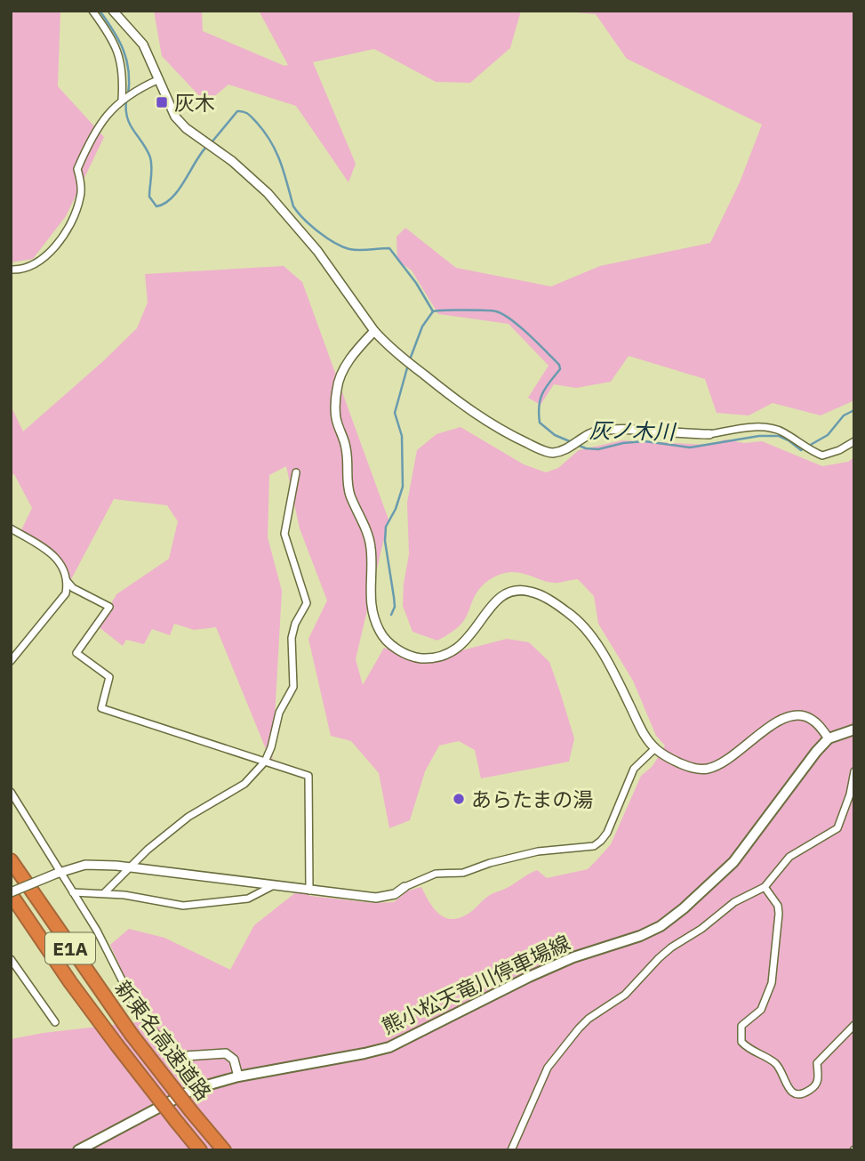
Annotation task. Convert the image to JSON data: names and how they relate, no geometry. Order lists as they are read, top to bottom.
{
  "streets": {
    "highway": ["E1A", "新東名高速道路"],
    "main road": ["熊小松天竜川停車場線"]
  },
  "water": ["灰ノ木川"],
  "places": {
    "transit": ["灰木"],
    "other": ["あらたまの湯"]
  }
}
